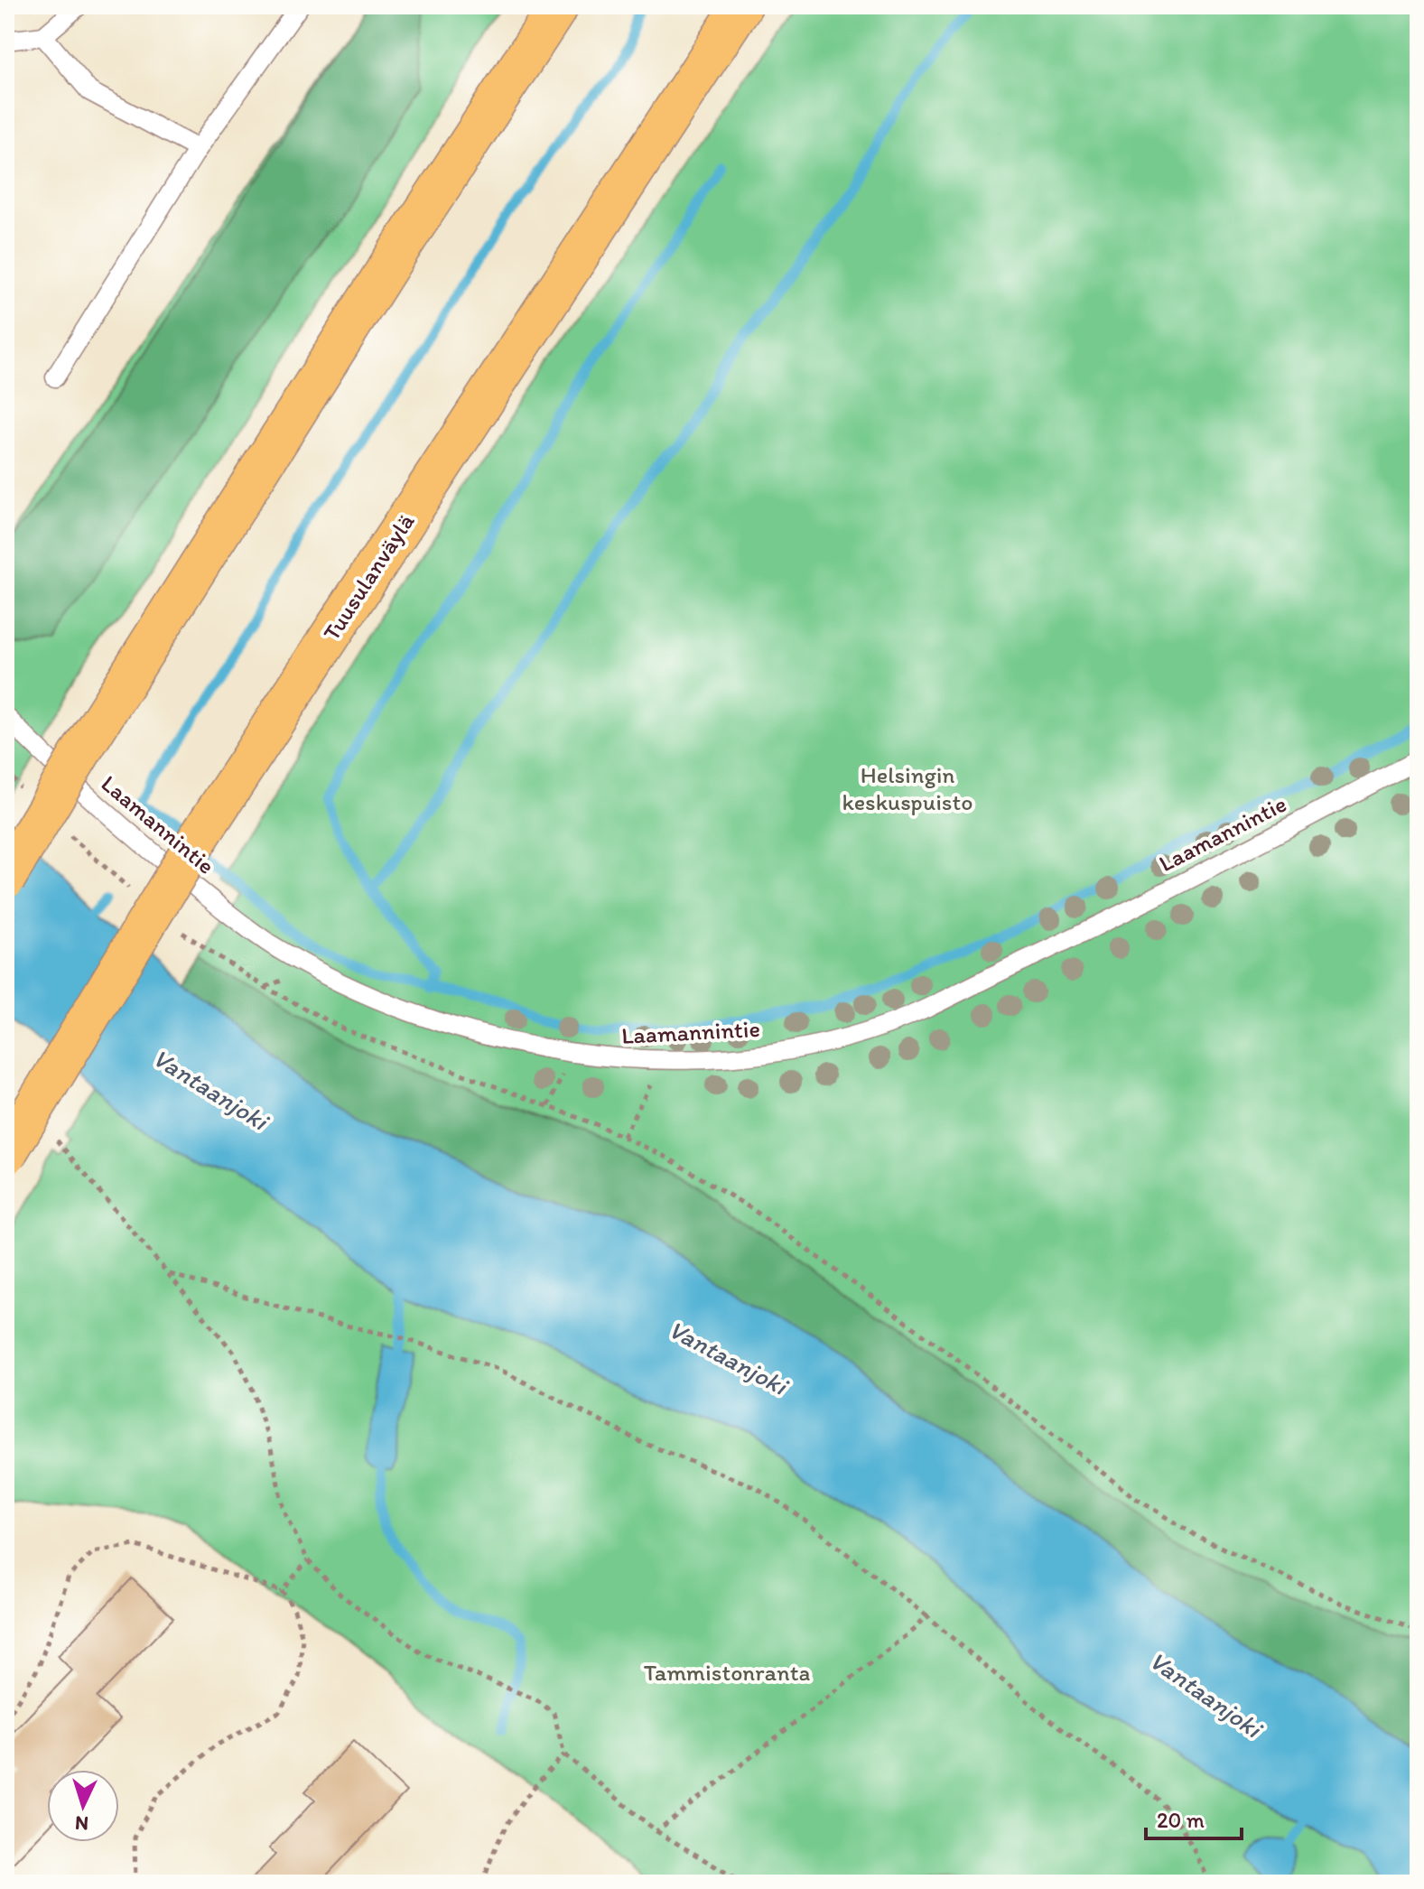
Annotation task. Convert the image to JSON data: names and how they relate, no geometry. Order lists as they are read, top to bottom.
{
  "streets": {
    "highway": ["Tuusulanväylä"],
    "lane": ["Laamannintie"]
  },
  "water": ["Vantaanjoki"],
  "parks": ["Helsingin keskuspuisto", "Tammistonranta"],
  "scale_bar": "20 m",
  "north": "bottom"
}
